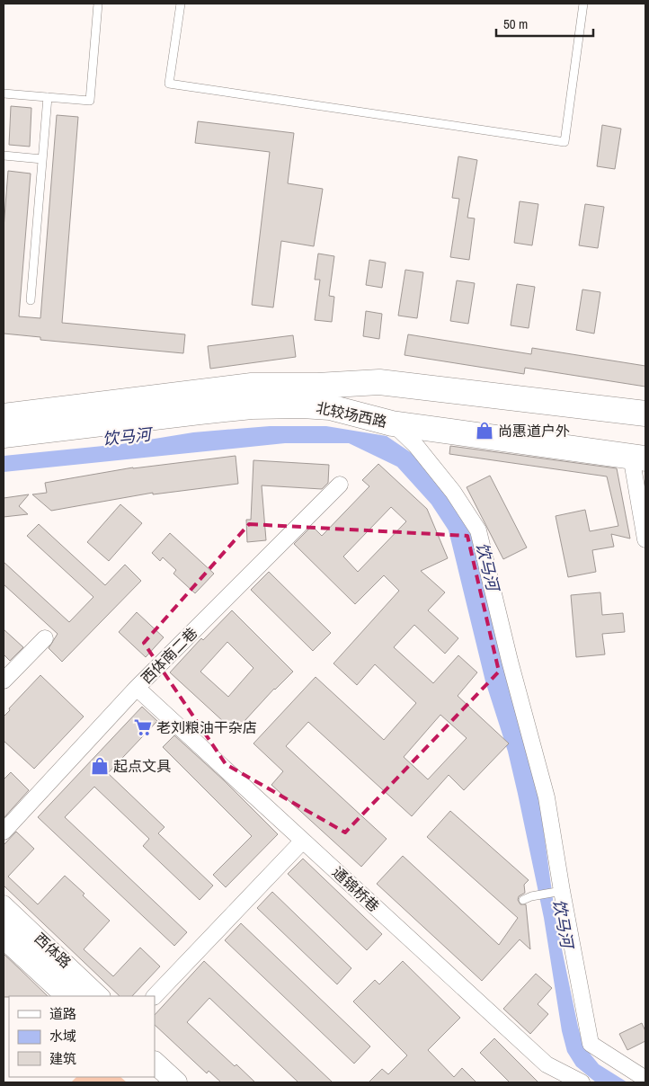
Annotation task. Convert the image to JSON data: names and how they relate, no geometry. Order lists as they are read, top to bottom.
{
  "streets": {
    "main road": ["北较场西路"],
    "street": ["西体南二巷", "通锦桥巷", "西体路"]
  },
  "crossings": [
    ["西体南二巷", "通锦桥巷"]
  ],
  "water": ["饮马河"],
  "places": {
    "shop": ["尚惠道户外", "起点文具"],
    "supermarket": ["老刘粮油干杂店"]
  },
  "legend": ["道路", "水域", "建筑"],
  "scale_bar": "50 m"
}
